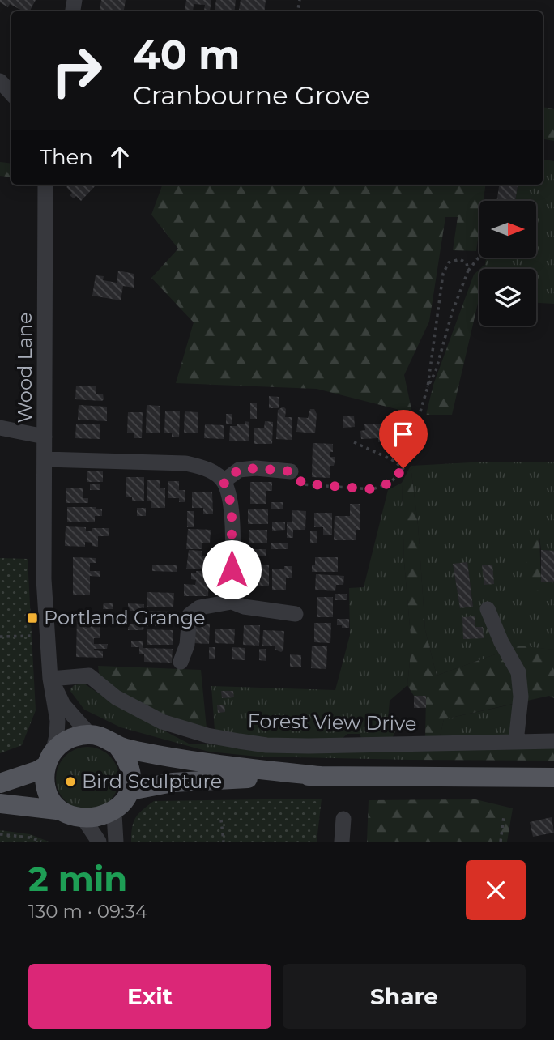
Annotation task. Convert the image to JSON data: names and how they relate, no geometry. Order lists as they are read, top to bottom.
{
  "streets": {
    "street": ["Wood Lane", "Forest View Drive"]
  },
  "crossings": [
    ["Wood Lane", "Forest View Drive"]
  ],
  "places": {
    "transit": ["Portland Grange"],
    "other": ["Bird Sculpture"]
  },
  "north": "right",
  "page": {
    "turn": ["40 m", "Cranbourne Grove"],
    "then": "Then",
    "heading": ["2 min", "130 m · 09:34"],
    "buttons": ["Exit", "Share"]
  }
}
